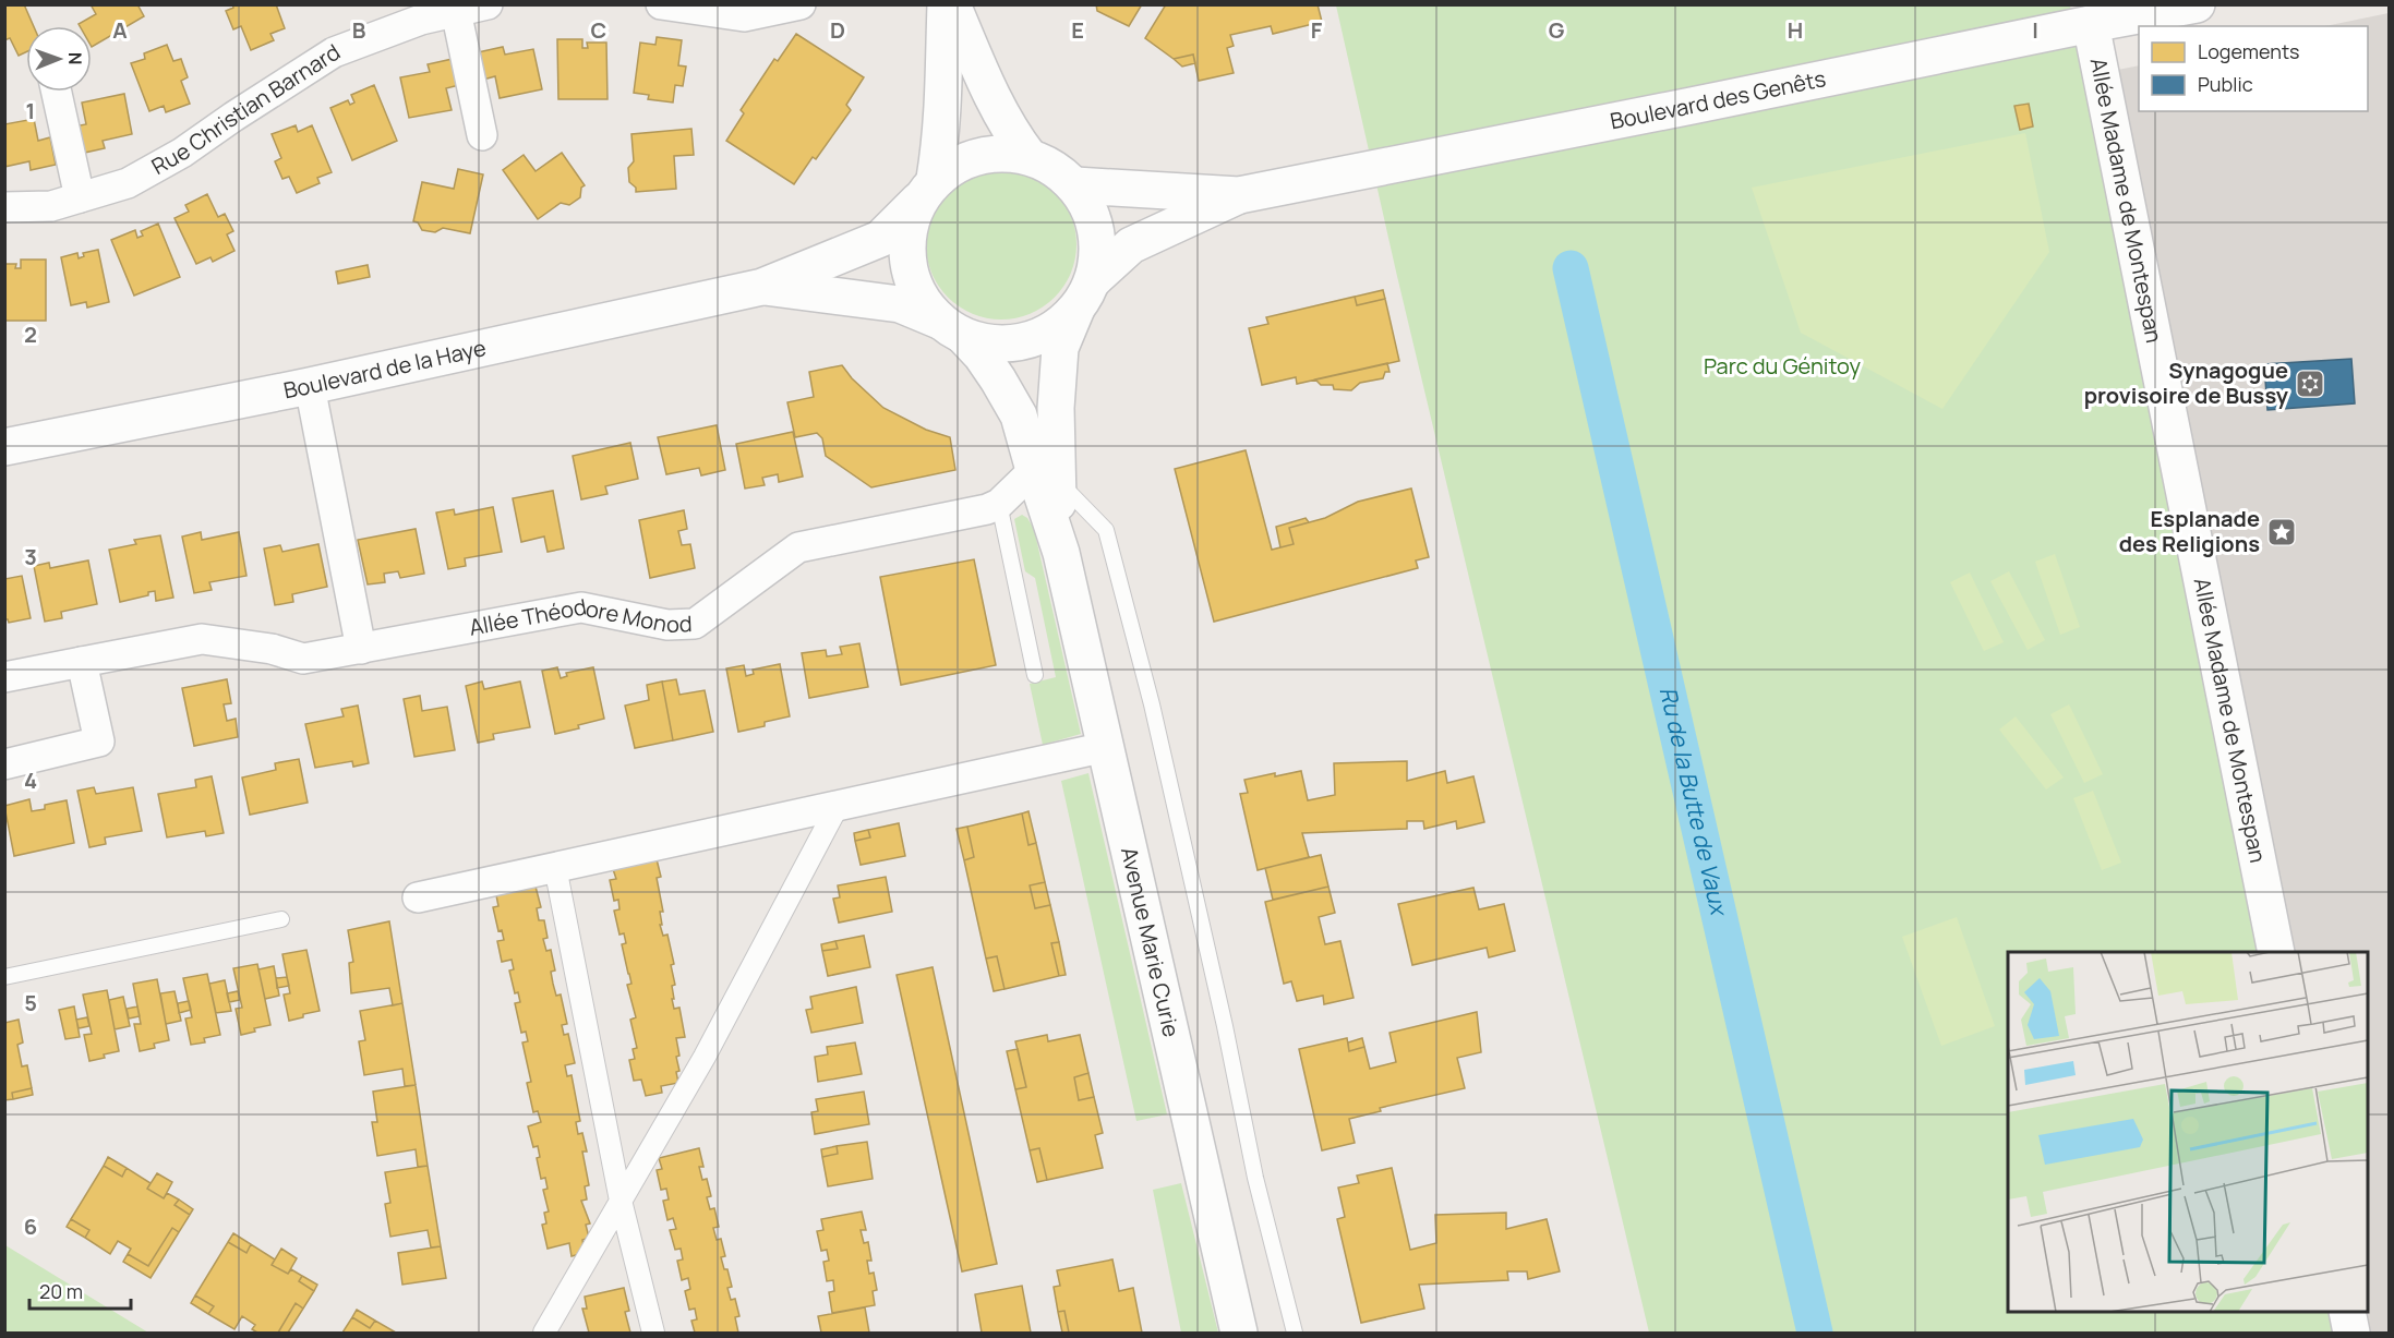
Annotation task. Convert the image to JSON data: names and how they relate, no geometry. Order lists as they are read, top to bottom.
{
  "streets": {
    "street": [
      "Boulevard des Genêts",
      "Rue Christian Barnard",
      "Allée Madame de Montespan",
      "Boulevard de la Haye",
      "Allée Théodore Monod",
      "Avenue Marie Curie"
    ]
  },
  "crossings": [
    ["Boulevard des Genêts", "Allée Madame de Montespan"],
    ["Boulevard des Genêts", "Boulevard de la Haye"],
    ["Boulevard des Genêts", "Avenue Marie Curie"],
    ["Boulevard de la Haye", "Avenue Marie Curie"],
    ["Allée Théodore Monod", "Avenue Marie Curie"]
  ],
  "water": ["Ru de la Butte de Vaux"],
  "parks": ["Parc du Génitoy"],
  "places": {
    "synagogue": ["Synagogue provisoire de Bussy"],
    "place": ["Esplanade des Religions"]
  },
  "legend": ["Logements", "Public"],
  "scale_bar": "20 m",
  "north": "right",
  "grid": {
    "columns": [
      "A",
      "B",
      "C",
      "D",
      "E",
      "F",
      "G",
      "H",
      "I"
    ],
    "rows": [
      "1",
      "2",
      "3",
      "4",
      "5",
      "6"
    ]
  }
}
